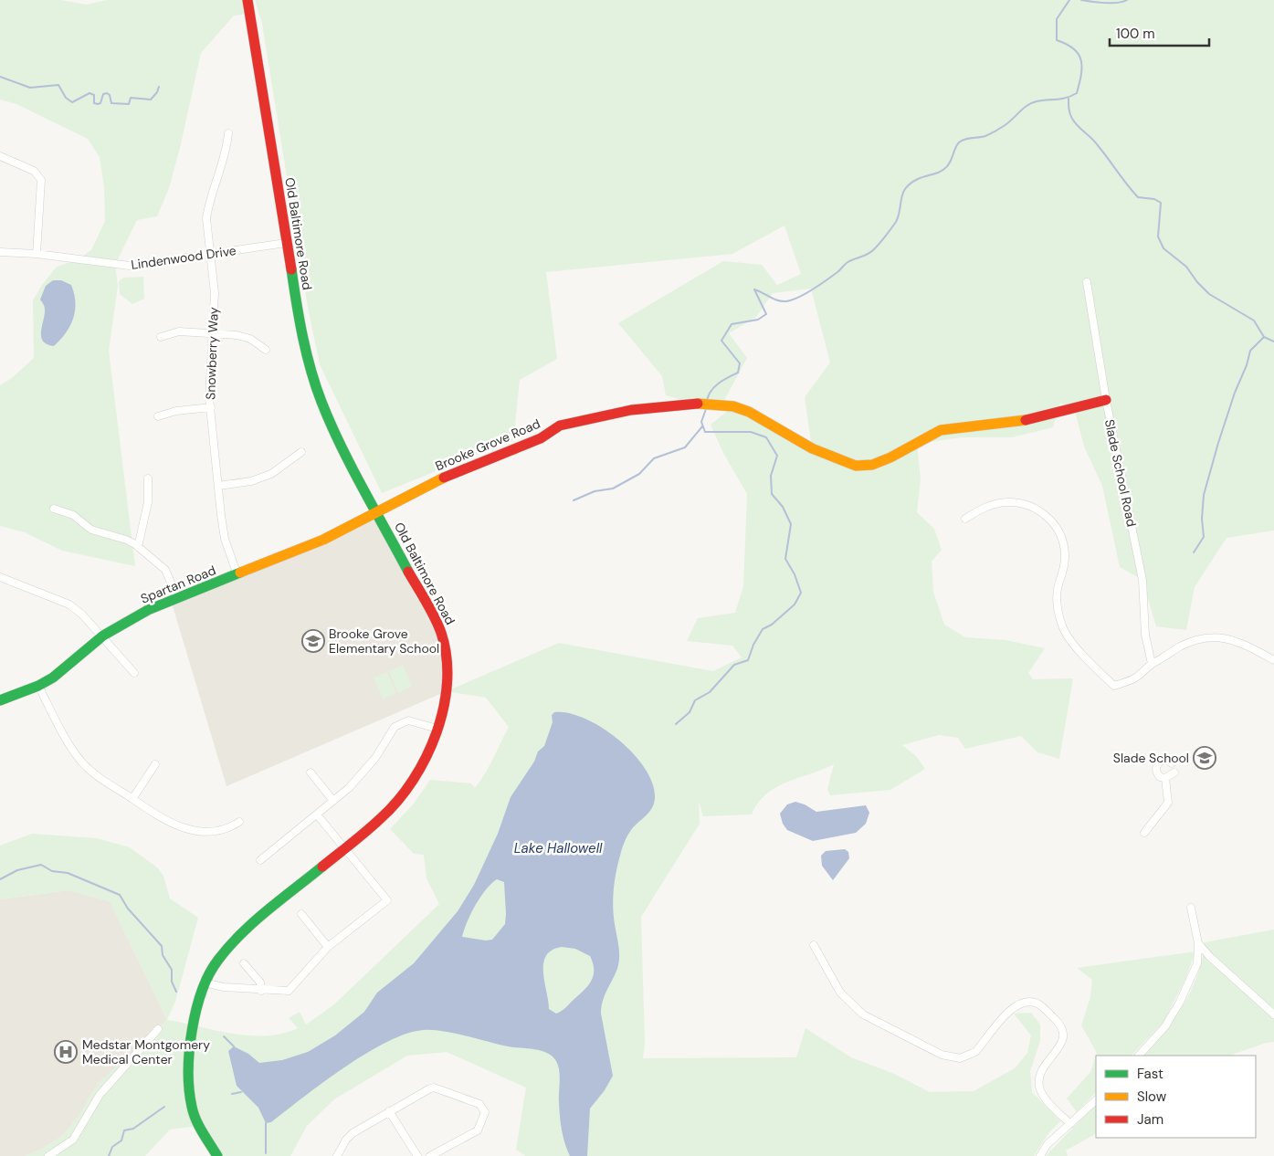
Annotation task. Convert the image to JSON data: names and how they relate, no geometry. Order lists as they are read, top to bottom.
{
  "streets": {
    "street": [
      "Old Baltimore Road",
      "Lindenwood Drive",
      "Snowberry Way",
      "Brooke Grove Road",
      "Slade School Road",
      "Spartan Road"
    ]
  },
  "crossings": [
    ["Old Baltimore Road", "Lindenwood Drive"],
    ["Old Baltimore Road", "Brooke Grove Road"],
    ["Old Baltimore Road", "Spartan Road"],
    ["Lindenwood Drive", "Snowberry Way"],
    ["Snowberry Way", "Spartan Road"],
    ["Brooke Grove Road", "Slade School Road"],
    ["Brooke Grove Road", "Spartan Road"]
  ],
  "water": ["Lake Hallowell"],
  "places": {
    "school or university": ["Brooke Grove Elementary School", "Slade School"],
    "hospital": ["Medstar Montgomery Medical Center"]
  },
  "legend": ["Fast", "Slow", "Jam"],
  "scale_bar": "100 m"
}
